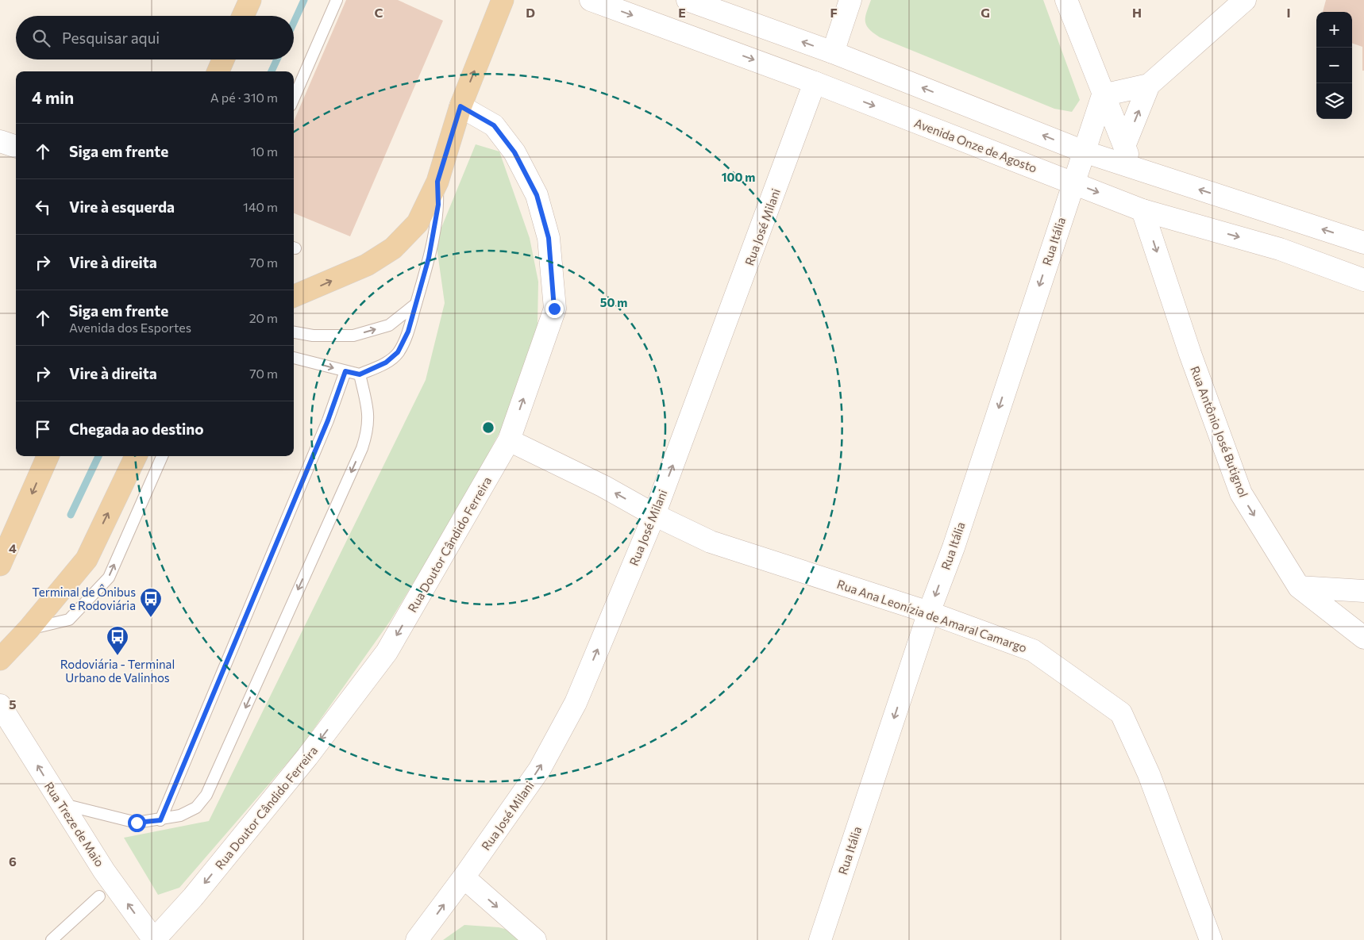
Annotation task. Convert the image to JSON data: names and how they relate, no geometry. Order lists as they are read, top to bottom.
{
  "streets": {
    "street": [
      "Avenida Onze de Agosto",
      "Rua José Milani",
      "Rua Itália",
      "Rua Antônio José Butignol",
      "Rua Doutor Cândido Ferreira",
      "Rua Ana Leonízia de Amaral Camargo",
      "Rua Treze de Maio"
    ]
  },
  "crossings": [
    ["Avenida Onze de Agosto", "Rua José Milani"],
    ["Avenida Onze de Agosto", "Rua Itália"],
    ["Avenida Onze de Agosto", "Rua Antônio José Butignol"],
    ["Rua José Milani", "Rua Ana Leonízia de Amaral Camargo"],
    ["Rua Itália", "Rua Ana Leonízia de Amaral Camargo"],
    ["Rua Doutor Cândido Ferreira", "Rua Ana Leonízia de Amaral Camargo"],
    ["Rua Doutor Cândido Ferreira", "Rua Treze de Maio"]
  ],
  "one_way": [
    "Rua José Milani",
    "Rua Itália",
    "Rua Antônio José Butignol",
    "Rua Treze de Maio"
  ],
  "places": {
    "bus stop": ["Terminal de Ônibus e Rodoviária", "Rodoviária - Terminal Urbano de Valinhos"]
  },
  "page": {
    "map_buttons": ["+", "−"],
    "search": "Pesquisar aqui",
    "heading": ["4 min", "A pé · 310 m"],
    "list": [
      ["Siga em frente", "10 m"],
      ["Vire à esquerda", "140 m"],
      ["Vire à direita", "70 m"],
      ["Siga em frente", "Avenida dos Esportes", "20 m"],
      ["Vire à direita", "70 m"],
      "Chegada ao destino"
    ]
  },
  "grid": {
    "columns": [
      "C",
      "D",
      "E",
      "F",
      "G",
      "H",
      "I"
    ],
    "rows": ["4", "5", "6"]
  },
  "rings": ["100 m", "50 m"]
}
